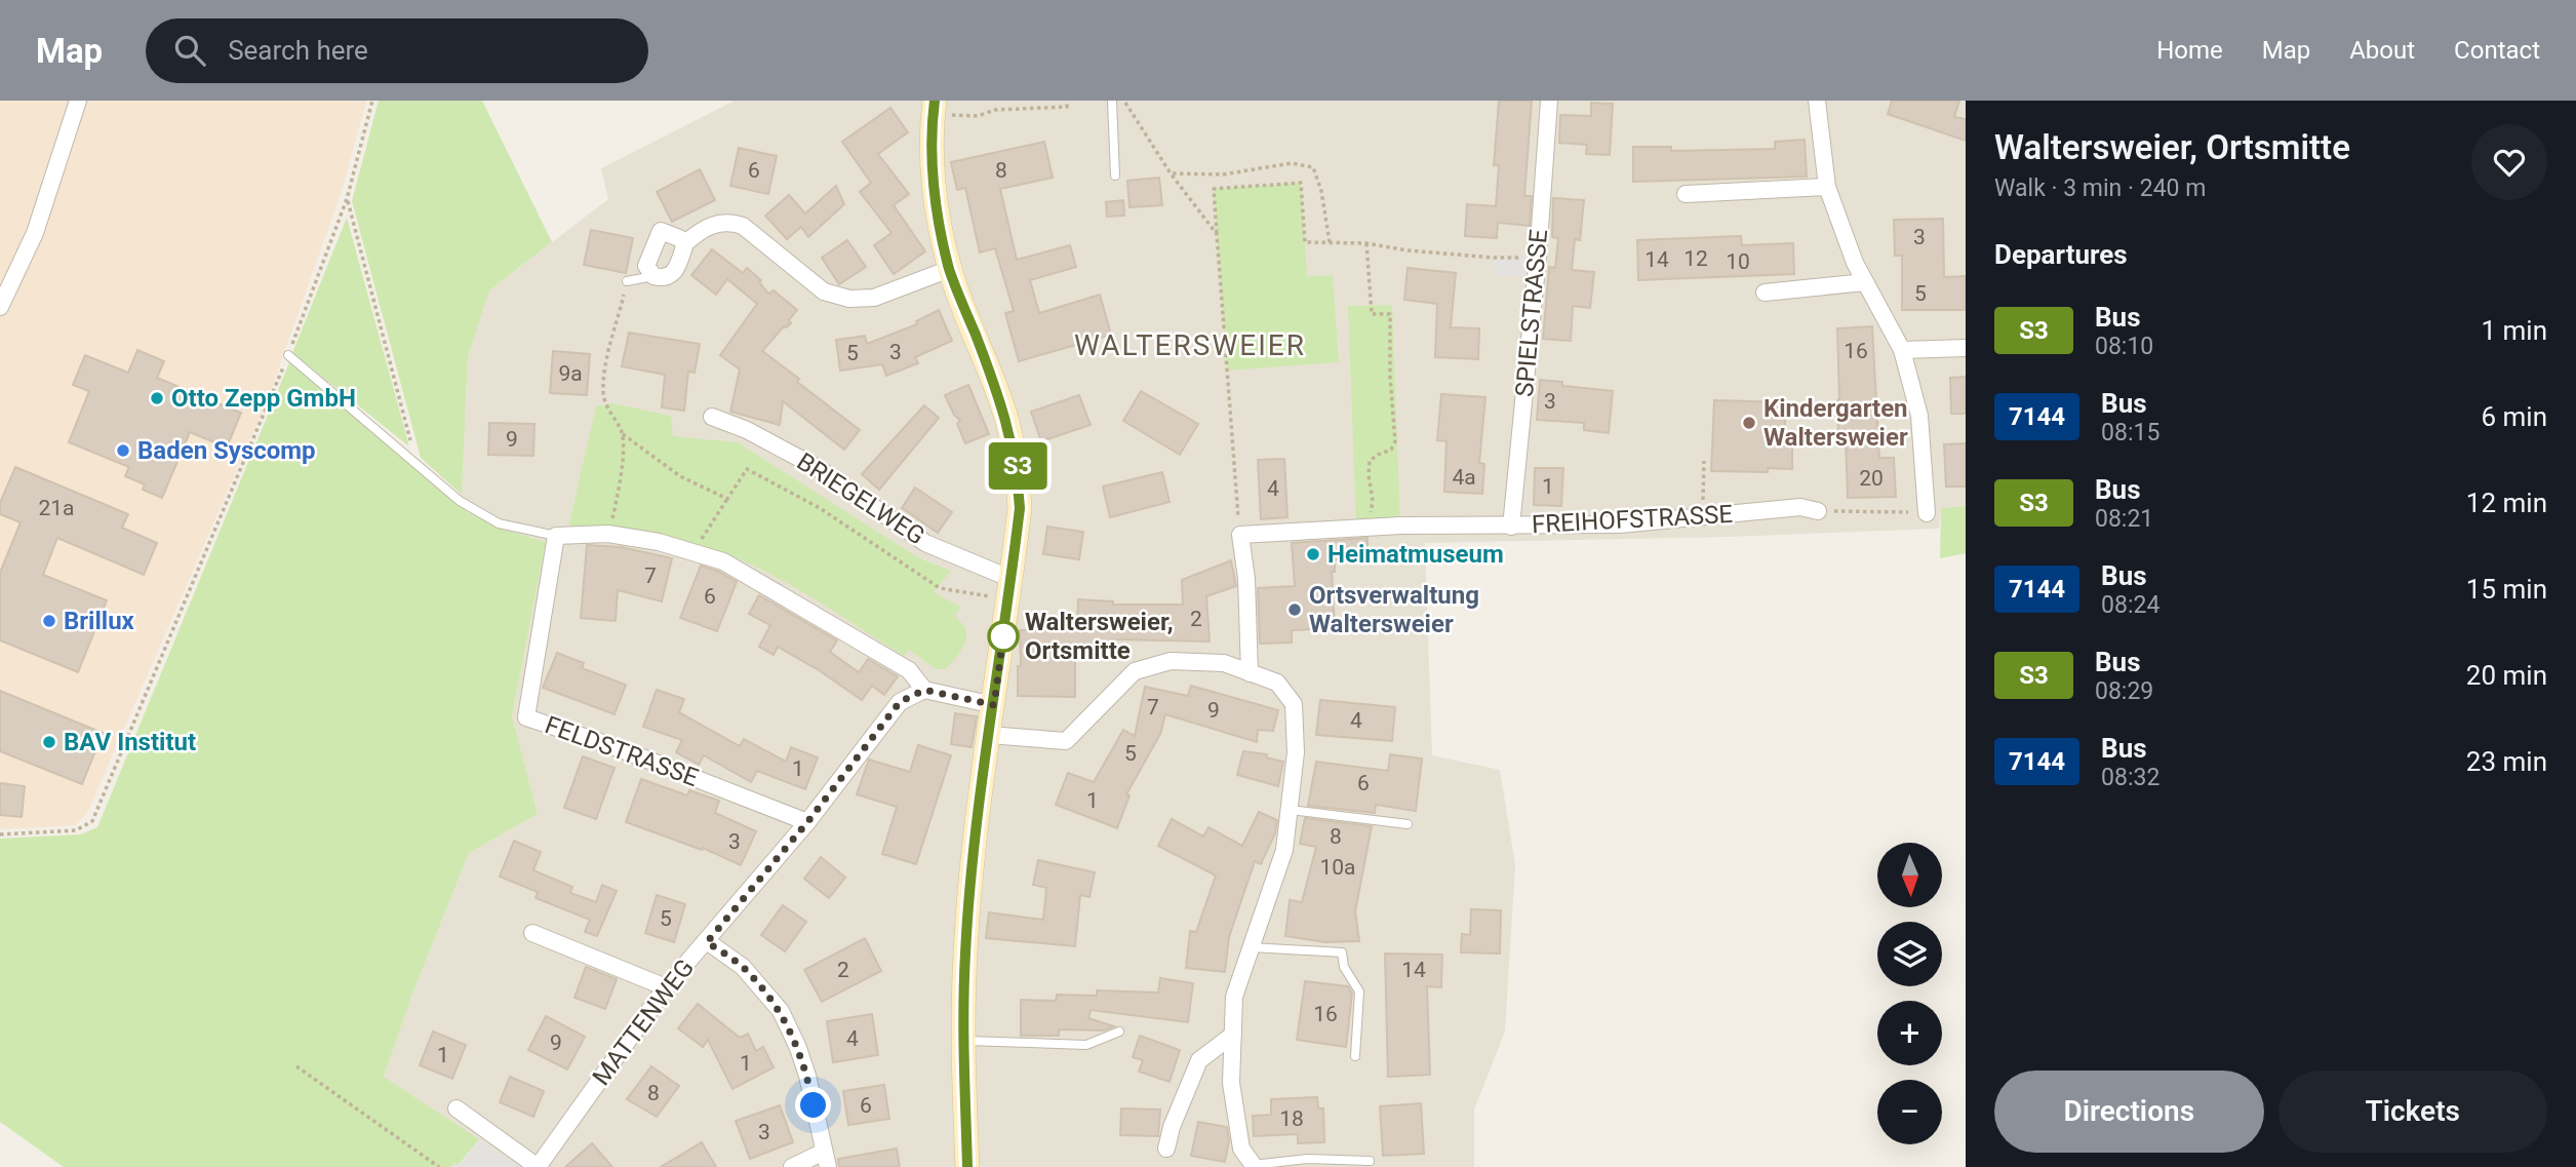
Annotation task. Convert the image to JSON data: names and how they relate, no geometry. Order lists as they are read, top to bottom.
{
  "streets": {
    "street": [
      "SPIELSTRASSE",
      "BRIEGELWEG",
      "FREIHOFSTRASSE",
      "FELDSTRASSE",
      "MATTENWEG"
    ]
  },
  "crossings": [
    ["SPIELSTRASSE", "FREIHOFSTRASSE"],
    ["FELDSTRASSE", "MATTENWEG"]
  ],
  "districts": ["WALTERSWEIER"],
  "places": [
    "Otto Zepp GmbH",
    "Kindergarten Waltersweier",
    "Baden Syscomp",
    "Heimatmuseum",
    "Ortsverwaltung Waltersweier",
    "Brillux",
    "Waltersweier, Ortsmitte",
    "BAV Institut"
  ],
  "lines": ["bus line S3"],
  "house_numbers": [
    "6",
    "8",
    "3",
    "12",
    "14",
    "10",
    "5",
    "16",
    "3",
    "5",
    "9a",
    "3",
    "9",
    "4a",
    "20",
    "1",
    "4",
    "21a",
    "7",
    "6",
    "2",
    "7",
    "9",
    "4",
    "5",
    "1",
    "6",
    "1",
    "8",
    "3",
    "10a",
    "5",
    "2",
    "14",
    "16",
    "4",
    "9",
    "1",
    "1",
    "8",
    "6",
    "18",
    "3"
  ],
  "north": "bottom",
  "page": {
    "header": "Map",
    "search": "Search here",
    "nav": [
      "Home",
      "Map",
      "About",
      "Contact"
    ],
    "on_map": "S3",
    "heading": [
      ["Waltersweier, Ortsmitte", "Walk · 3 min · 240 m"],
      "Departures"
    ],
    "list": [
      {
        "mark": "S3",
        "name": "Bus",
        "note": "08:10",
        "value": "1 min"
      },
      {
        "mark": "7144",
        "name": "Bus",
        "note": "08:15",
        "value": "6 min"
      },
      {
        "mark": "S3",
        "name": "Bus",
        "note": "08:21",
        "value": "12 min"
      },
      {
        "mark": "7144",
        "name": "Bus",
        "note": "08:24",
        "value": "15 min"
      },
      {
        "mark": "S3",
        "name": "Bus",
        "note": "08:29",
        "value": "20 min"
      },
      {
        "mark": "7144",
        "name": "Bus",
        "note": "08:32",
        "value": "23 min"
      }
    ],
    "map_buttons": ["+", "−"],
    "buttons": ["Directions", "Tickets"]
  }
}
